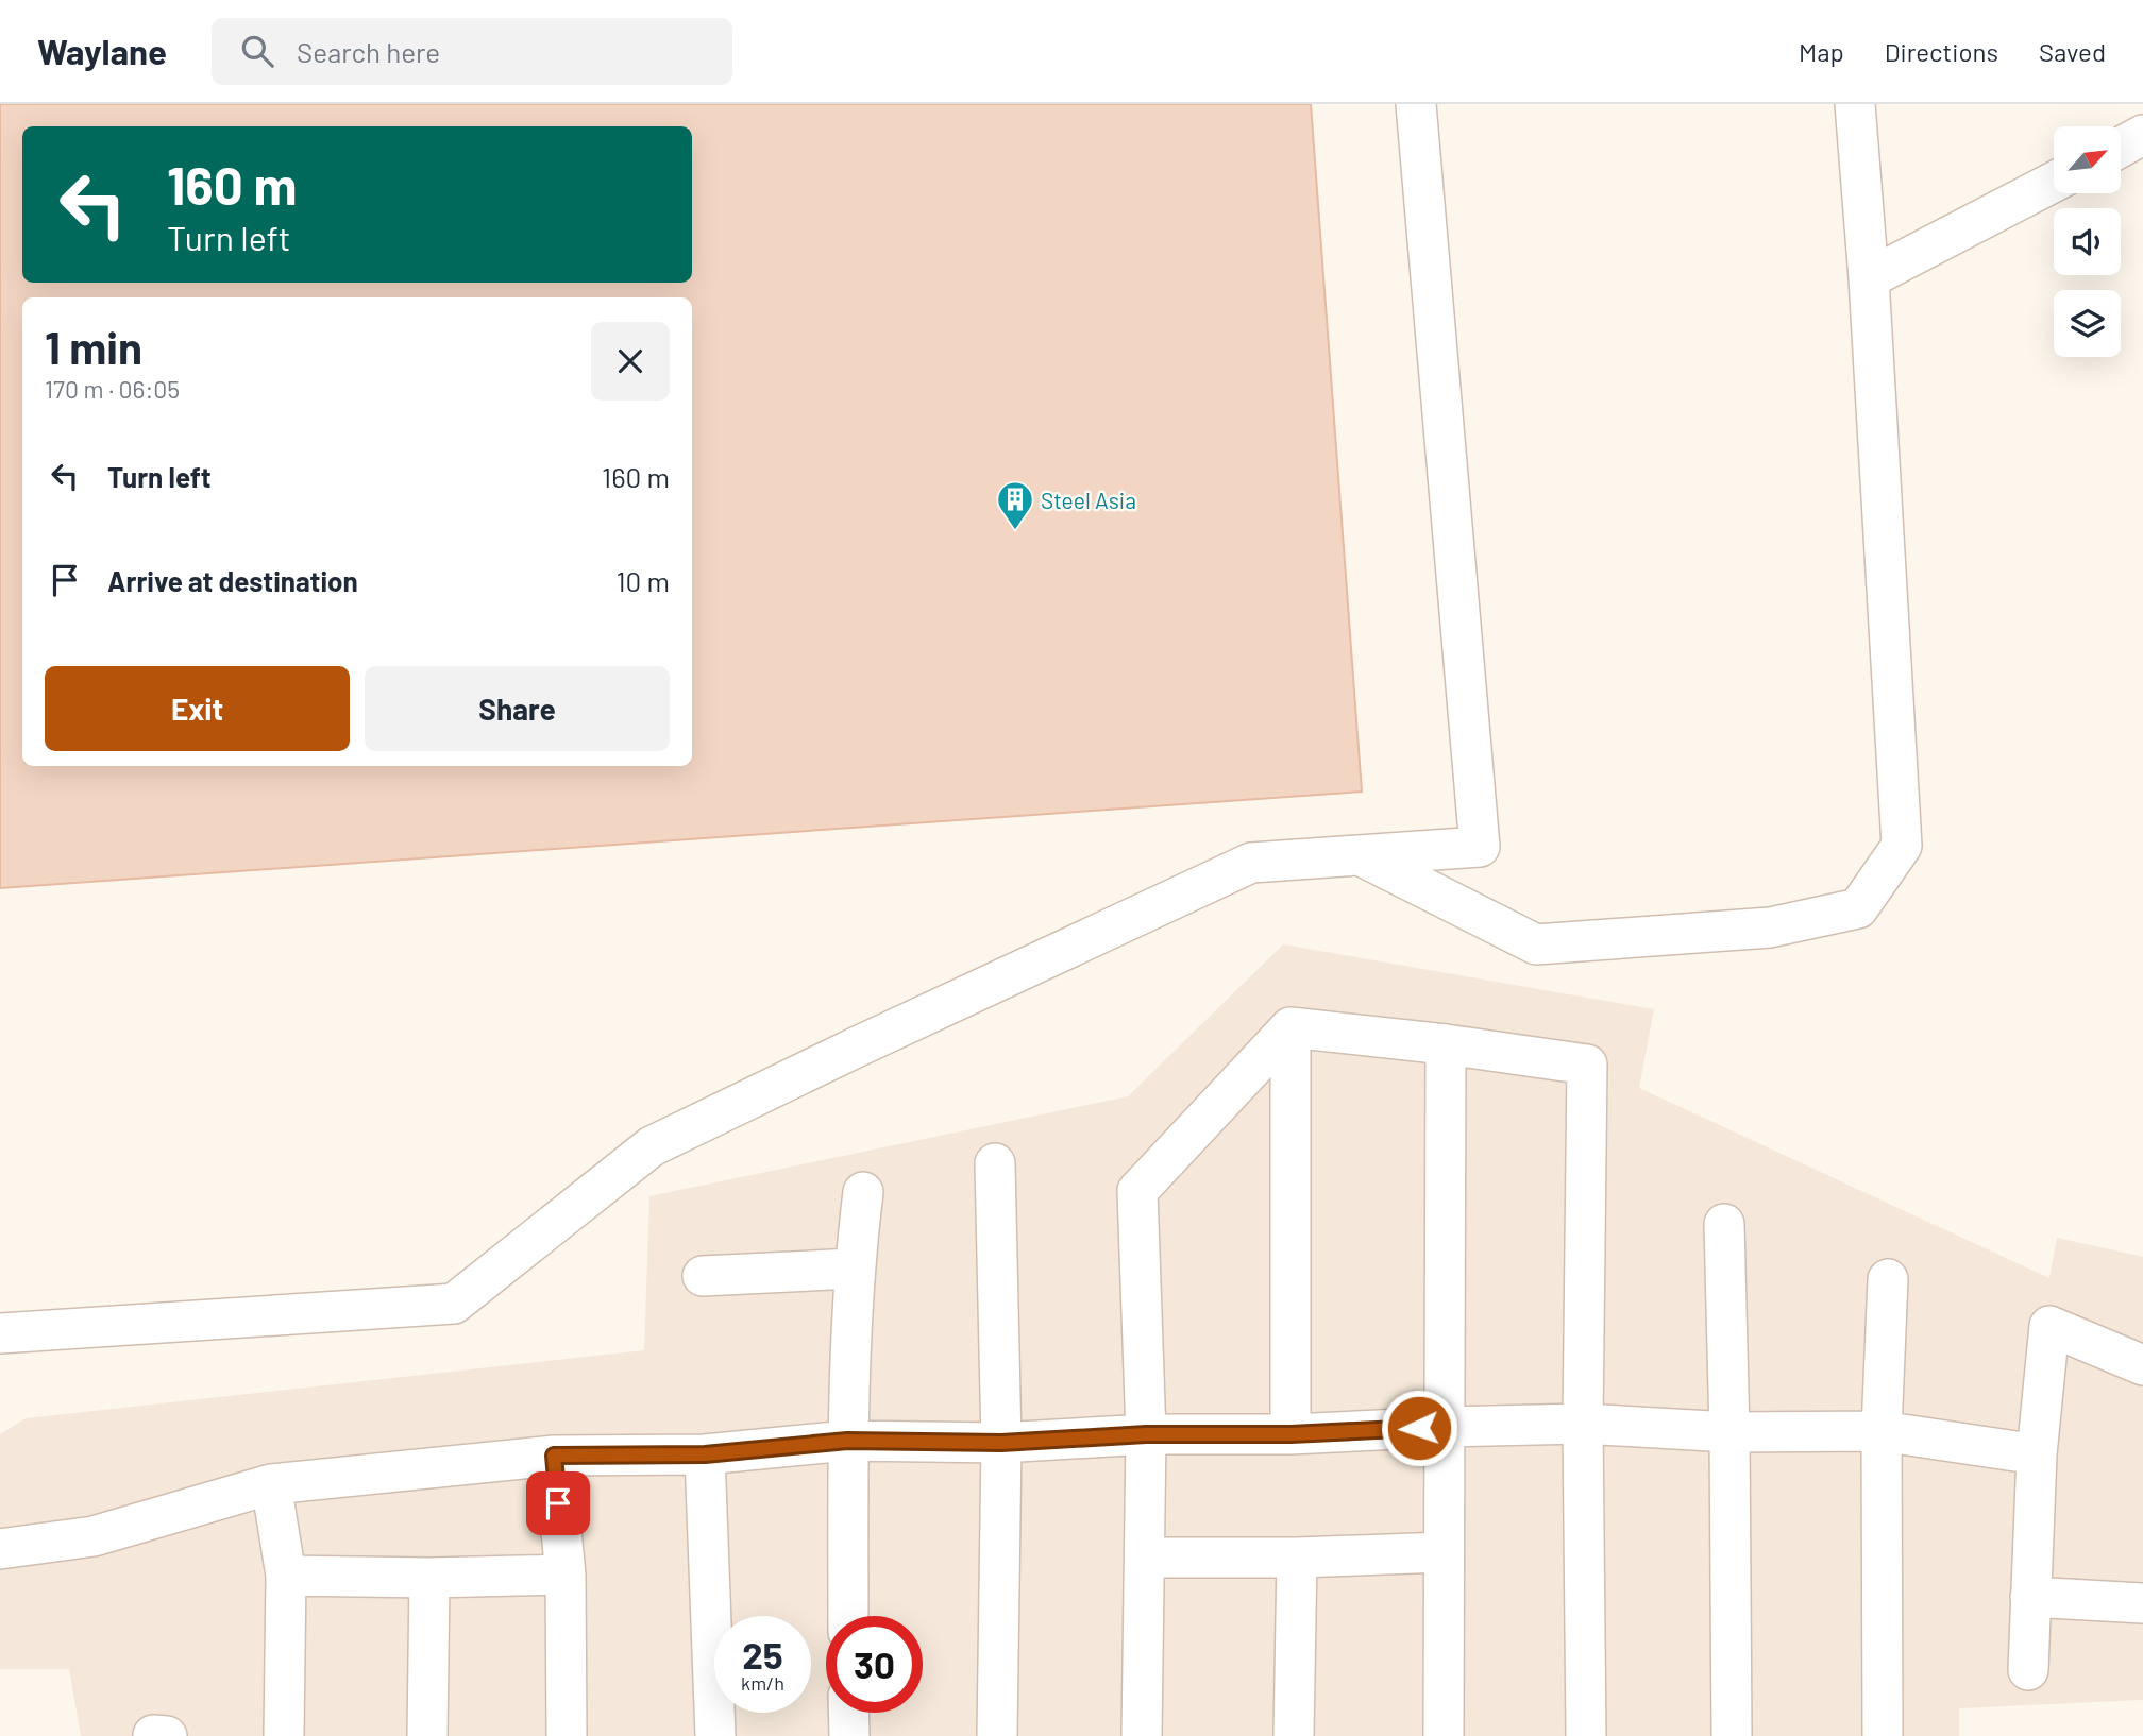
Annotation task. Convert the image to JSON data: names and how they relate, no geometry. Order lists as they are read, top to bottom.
{
  "places": {
    "building": ["Steel Asia"]
  },
  "north": "top right",
  "page": {
    "header": "Waylane",
    "search": "Search here",
    "nav": ["Map", "Directions", "Saved"],
    "turn": ["160 m", "Turn left"],
    "heading": ["1 min", "170 m · 06:05"],
    "list": [
      {
        "name": "Turn left",
        "value": "160 m"
      },
      {
        "name": "Arrive at destination",
        "value": "10 m"
      }
    ],
    "buttons": ["Exit", "Share"],
    "speed": "25 km/h",
    "limit": "30"
  }
}
